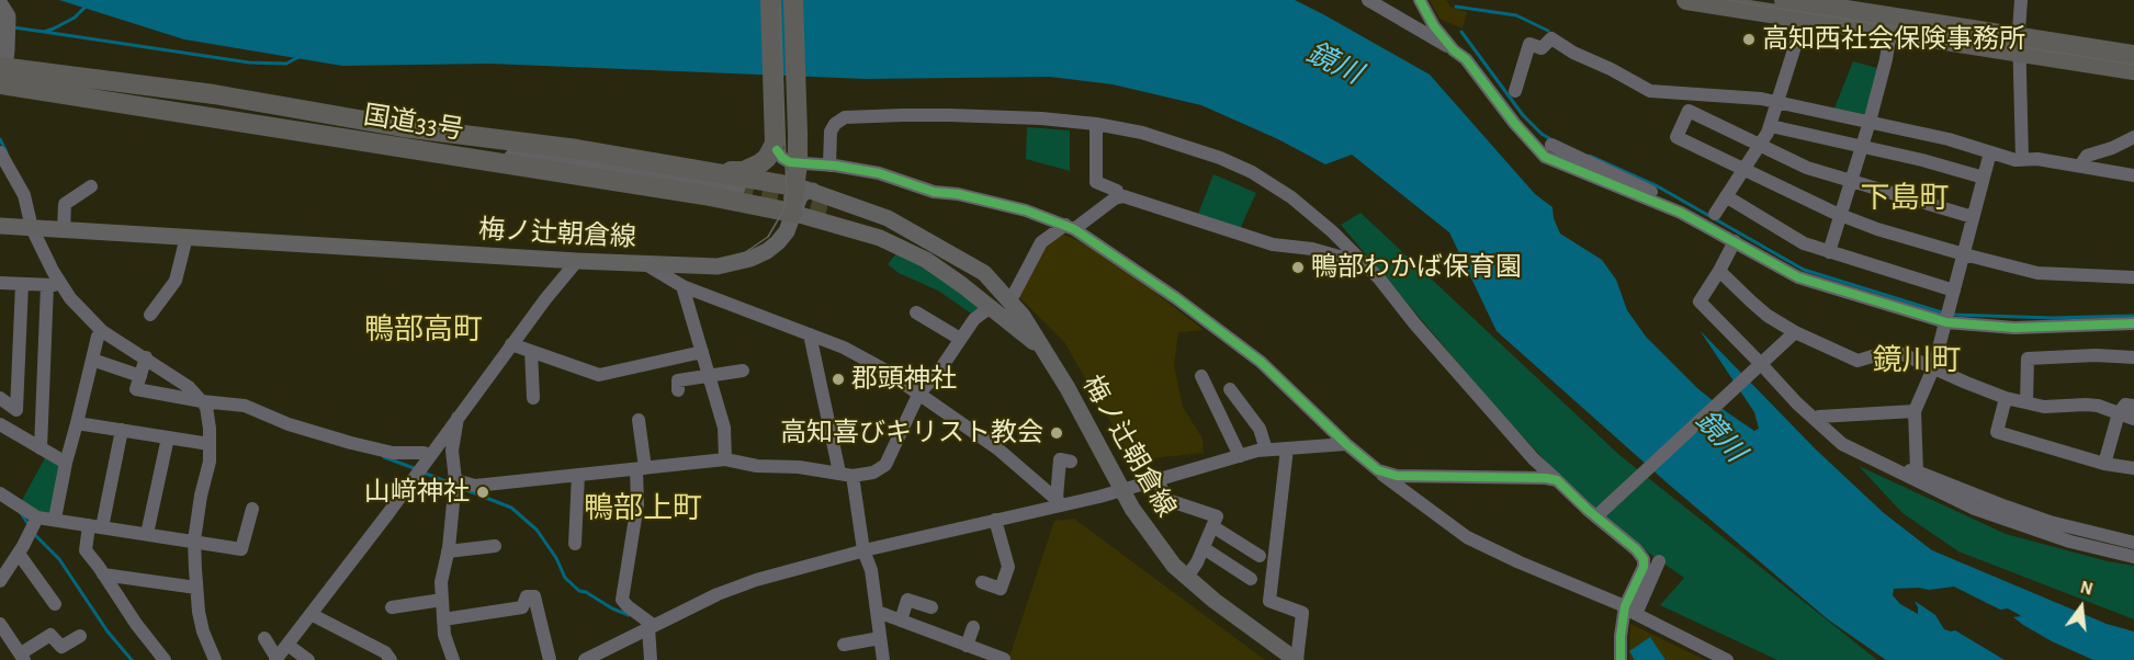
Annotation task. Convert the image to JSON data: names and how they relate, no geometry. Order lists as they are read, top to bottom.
{
  "streets": {
    "highway": ["国道33号"],
    "main road": ["梅ノ辻朝倉線"]
  },
  "crossings": [
    ["国道33号", "梅ノ辻朝倉線"]
  ],
  "districts": [
    "下島町",
    "鴨部高町",
    "鏡川町",
    "鴨部上町"
  ],
  "water": ["鏡川"],
  "places": [
    "高知西社会保険事務所",
    "鴨部わかば保育園",
    "郡頭神社",
    "高知喜びキリスト教会",
    "山﨑神社"
  ],
  "north": "top"
}
